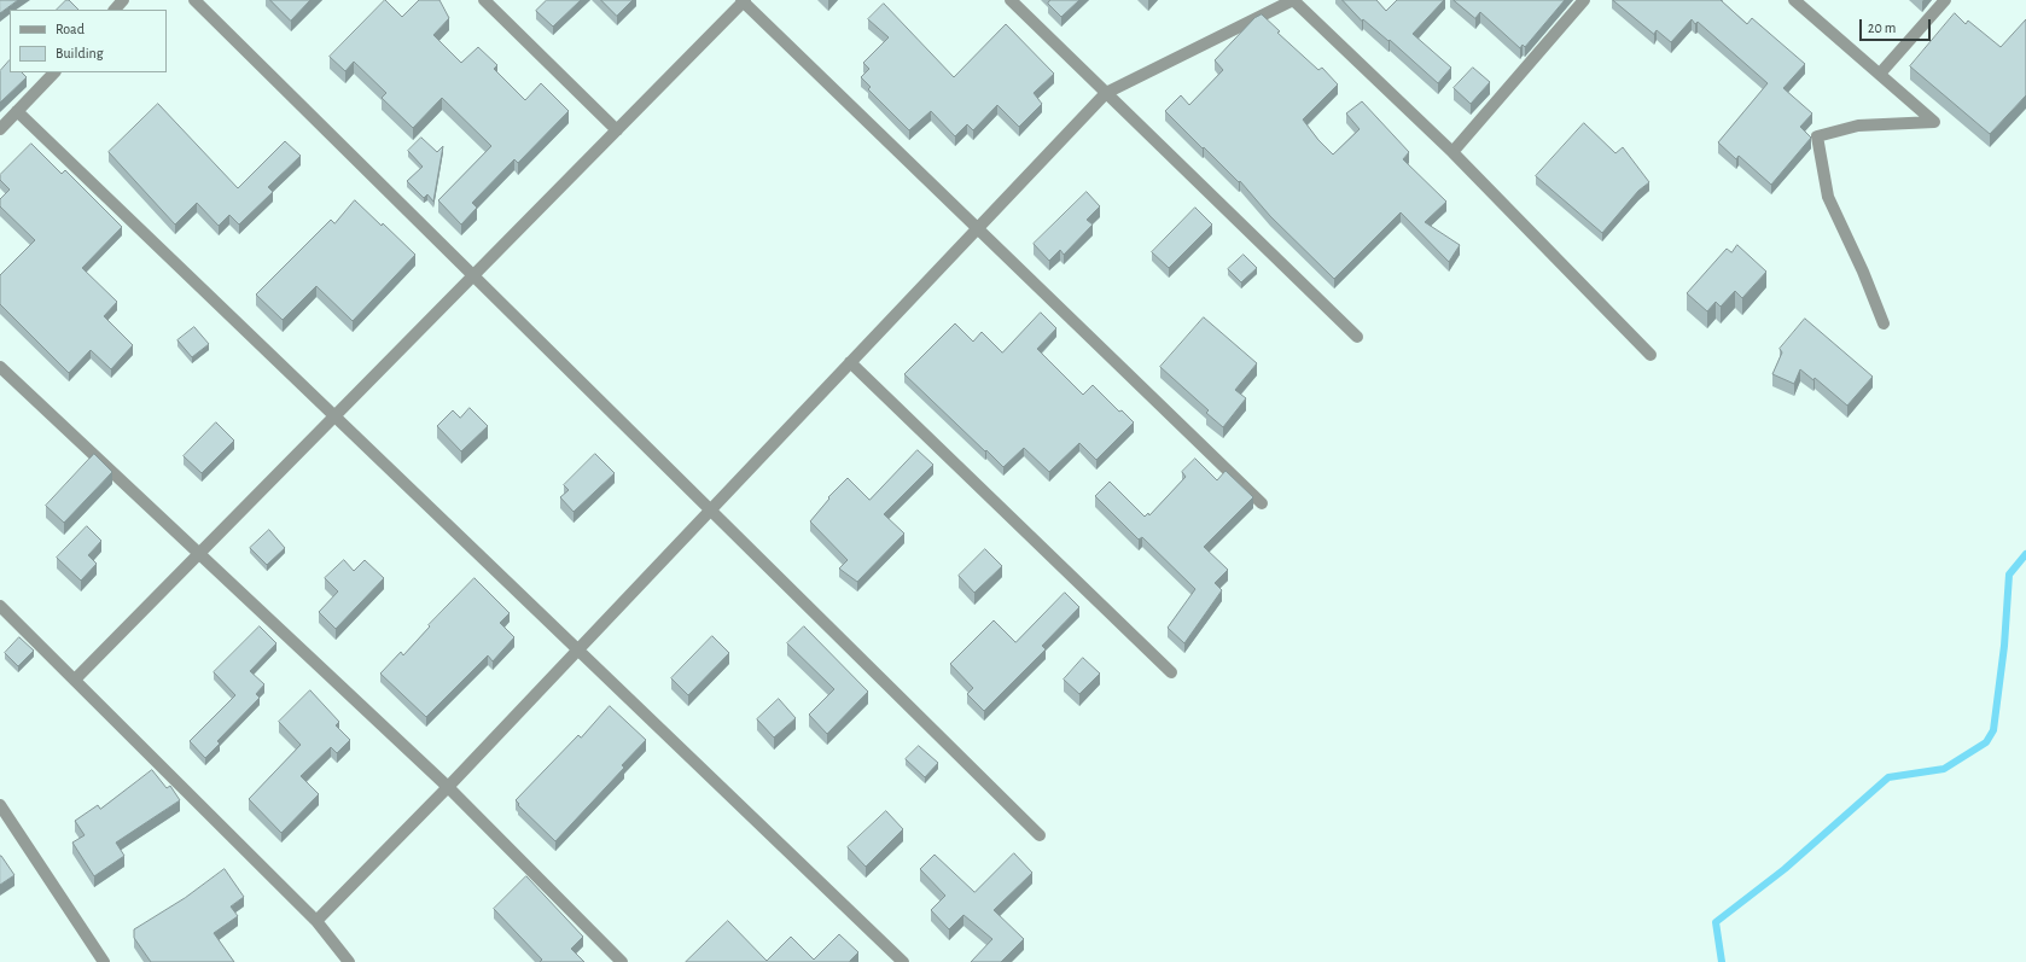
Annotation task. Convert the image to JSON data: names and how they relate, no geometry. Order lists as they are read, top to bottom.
{
  "legend": ["Road", "Building"],
  "scale_bar": "20 m"
}
